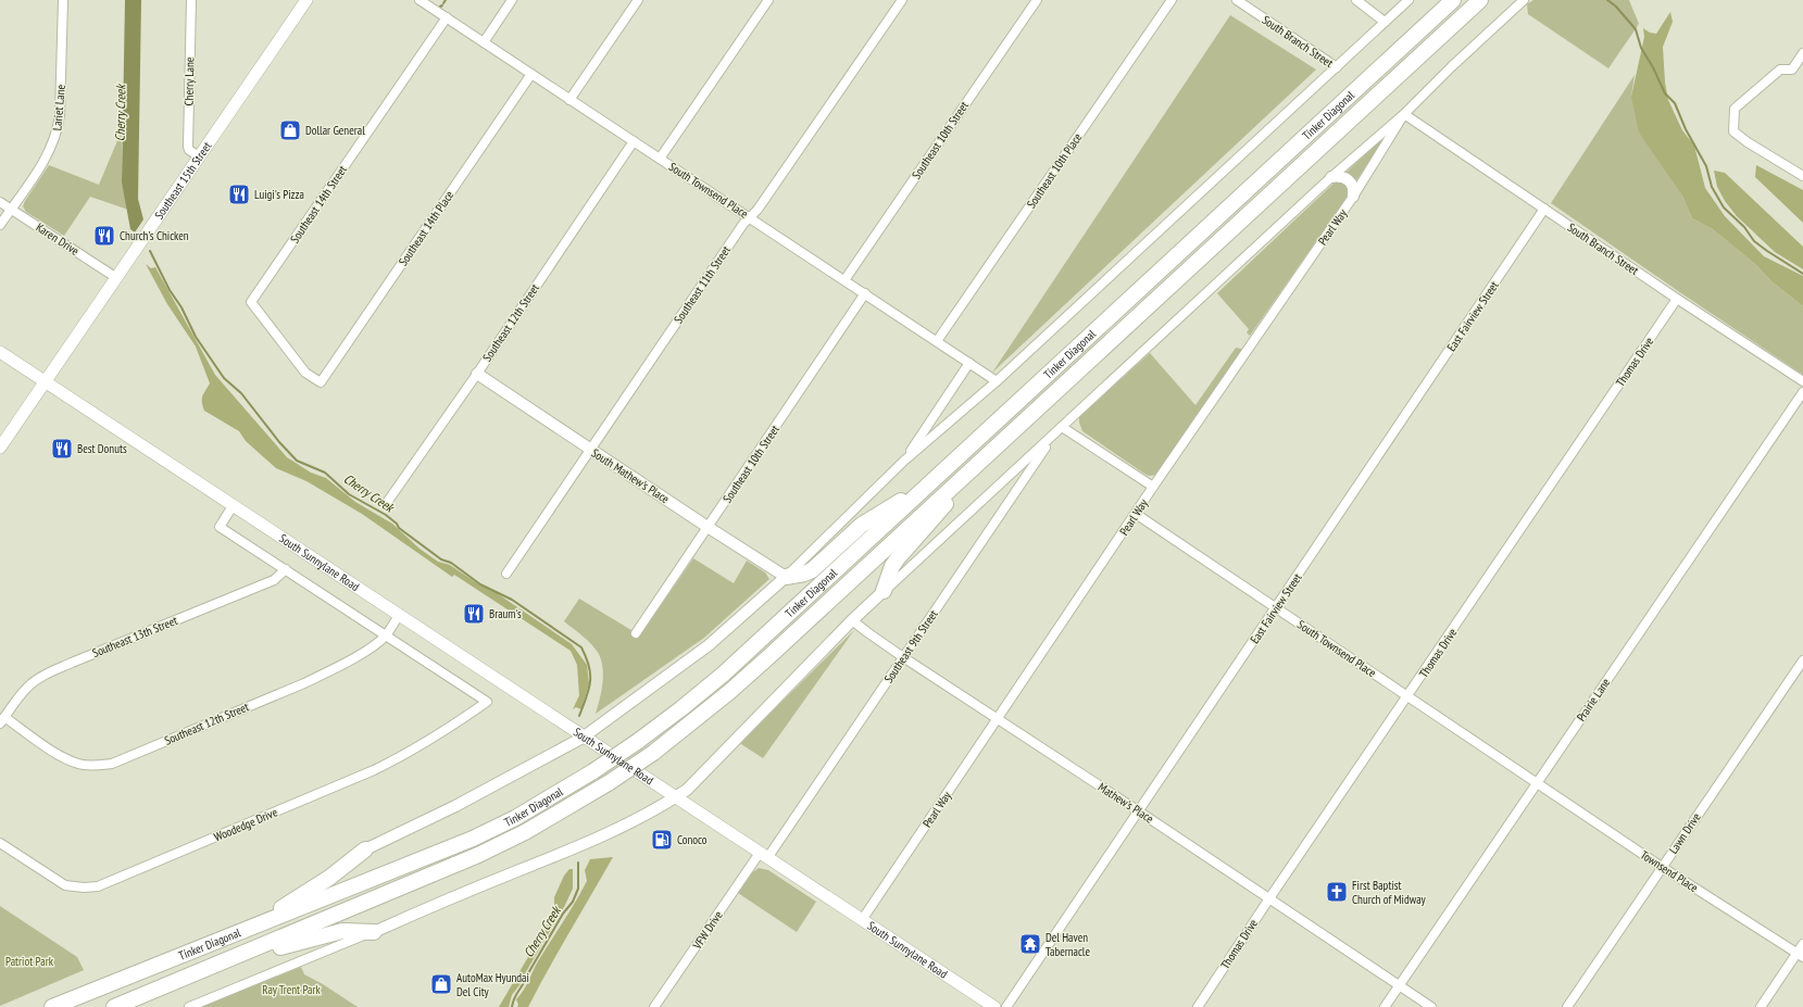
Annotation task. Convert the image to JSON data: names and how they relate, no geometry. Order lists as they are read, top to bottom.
{
  "streets": {
    "highway": ["Tinker Diagonal"],
    "main road": ["Southeast 15th Street", "South Sunnylane Road"],
    "street": [
      "South Branch Street",
      "Cherry Lane",
      "Lariet Lane",
      "Southeast 10th Street",
      "Southeast 10th Place",
      "South Townsend Place",
      "Southeast 14th Street",
      "Pearl Way",
      "Southeast 14th Place",
      "Karen Drive",
      "Southeast 11th Street",
      "East Fairview Street",
      "Southeast 12th Street",
      "Thomas Drive",
      "South Mathew's Place",
      "Southeast 13th Street",
      "Southeast 9th Street",
      "Prairie Lane",
      "Mathew's Place",
      "Woodedge Drive",
      "Lawn Drive",
      "Townsend Place",
      "VFW Drive"
    ]
  },
  "crossings": [
    ["South Branch Street", "Pearl Way"],
    ["South Branch Street", "East Fairview Street"],
    ["South Branch Street", "Thomas Drive"],
    ["Cherry Lane", "Southeast 15th Street"],
    ["Lariet Lane", "Karen Drive"],
    ["Southeast 10th Street", "South Townsend Place"],
    ["Southeast 10th Street", "South Mathew's Place"],
    ["Southeast 10th Place", "South Townsend Place"],
    ["Southeast 15th Street", "Karen Drive"],
    ["Southeast 15th Street", "South Sunnylane Road"],
    ["South Townsend Place", "Southeast 14th Street"],
    ["South Townsend Place", "Pearl Way"],
    ["South Townsend Place", "Southeast 14th Place"],
    ["South Townsend Place", "Southeast 11th Street"],
    ["South Townsend Place", "East Fairview Street"],
    ["South Townsend Place", "Southeast 12th Street"],
    ["South Townsend Place", "Thomas Drive"],
    ["South Townsend Place", "Prairie Lane"],
    ["South Townsend Place", "Townsend Place"],
    ["Southeast 14th Street", "Southeast 14th Place"],
    ["Pearl Way", "South Sunnylane Road"],
    ["Pearl Way", "Mathew's Place"],
    ["Southeast 11th Street", "South Mathew's Place"],
    ["East Fairview Street", "Mathew's Place"],
    ["Southeast 12th Street", "South Mathew's Place"],
    ["Southeast 12th Street", "South Sunnylane Road"],
    ["Southeast 12th Street", "Southeast 13th Street"],
    ["Thomas Drive", "Mathew's Place"],
    ["South Sunnylane Road", "Southeast 13th Street"],
    ["South Sunnylane Road", "Southeast 9th Street"],
    ["South Sunnylane Road", "Woodedge Drive"],
    ["South Sunnylane Road", "VFW Drive"],
    ["Southeast 9th Street", "Mathew's Place"],
    ["Southeast 9th Street", "VFW Drive"],
    ["Prairie Lane", "Mathew's Place"],
    ["Prairie Lane", "Townsend Place"],
    ["Lawn Drive", "Townsend Place"]
  ],
  "water": ["Cherry Creek"],
  "parks": ["Patriot Park", "Ray Trent Park"],
  "places": {
    "shop": ["Dollar General", "AutoMax Hyundai Del City"],
    "restaurant": [
      "Luigi's Pizza",
      "Church's Chicken",
      "Best Donuts",
      "Braum's"
    ],
    "fuel station": ["Conoco"],
    "church": ["First Baptist Church of Midway"],
    "temple": ["Del Haven Tabernacle"]
  }
}
